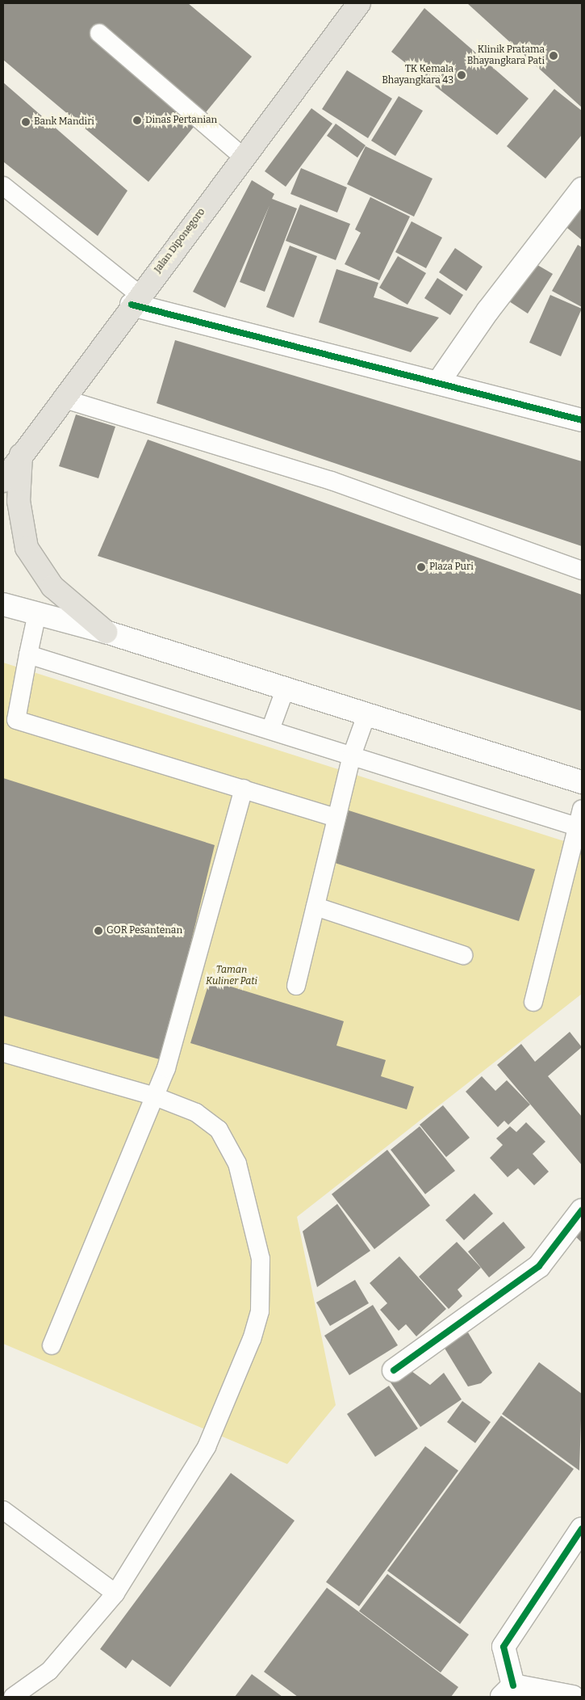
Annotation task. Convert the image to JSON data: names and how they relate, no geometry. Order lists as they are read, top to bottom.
{
  "streets": {
    "main road": ["Jalan Diponegoro"]
  },
  "parks": ["Taman Kuliner Pati"],
  "places": [
    "Klinik Pratama Bhayangkara Pati",
    "TK Kemala Bhayangkara 43",
    "Dinas Pertanian",
    "Bank Mandiri",
    "Plaza Puri",
    "GOR Pesantenan"
  ]
}
